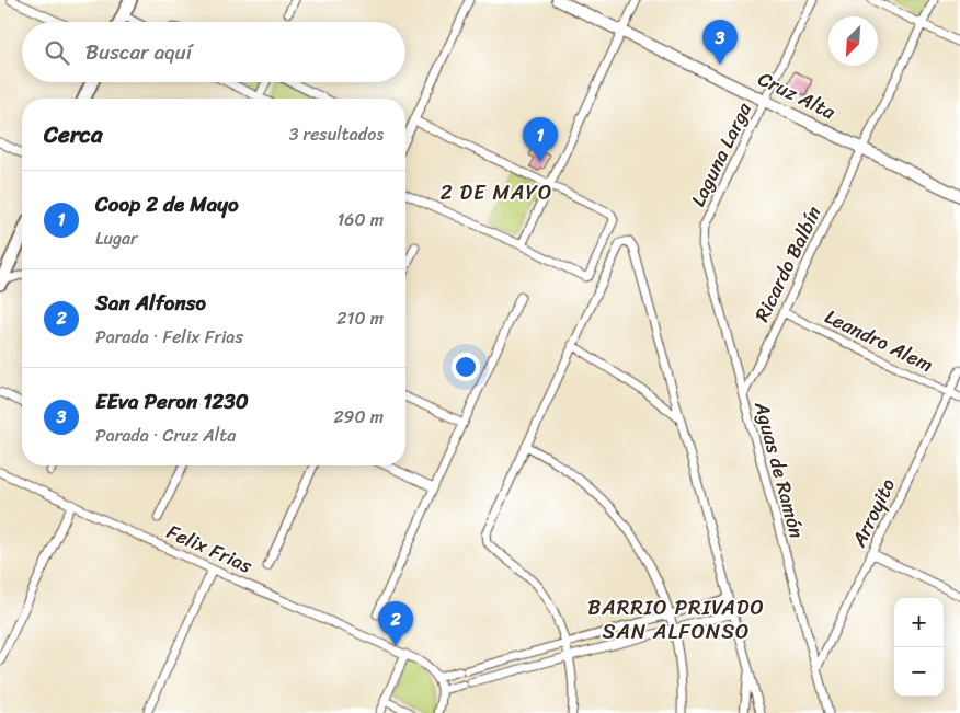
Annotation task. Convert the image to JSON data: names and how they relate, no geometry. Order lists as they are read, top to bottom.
{
  "streets": {
    "main road": ["Cruz Alta"],
    "street": [
      "Laguna Larga",
      "Ricardo Balbín",
      "Leandro Alem",
      "Aguas de Ramón",
      "Arroyito",
      "Felix Frias"
    ]
  },
  "crossings": [
    ["Cruz Alta", "Laguna Larga"],
    ["Cruz Alta", "Ricardo Balbín"],
    ["Laguna Larga", "Aguas de Ramón"],
    ["Ricardo Balbín", "Leandro Alem"],
    ["Ricardo Balbín", "Aguas de Ramón"],
    ["Leandro Alem", "Arroyito"],
    ["Aguas de Ramón", "Arroyito"]
  ],
  "districts": ["2 DE MAYO", "BARRIO PRIVADO SAN ALFONSO"],
  "north": "bottom left",
  "page": {
    "pins": ["3", "1", "2"],
    "search": "Buscar aquí",
    "heading": ["Cerca", "3 resultados"],
    "list": [
      {
        "mark": "1",
        "name": "Coop 2 de Mayo",
        "note": "Lugar",
        "value": "160 m"
      },
      {
        "mark": "2",
        "name": "San Alfonso",
        "note": "Parada · Felix Frias",
        "value": "210 m"
      },
      {
        "mark": "3",
        "name": "EEva Peron 1230",
        "note": "Parada · Cruz Alta",
        "value": "290 m"
      }
    ],
    "map_buttons": ["+", "−"]
  }
}
